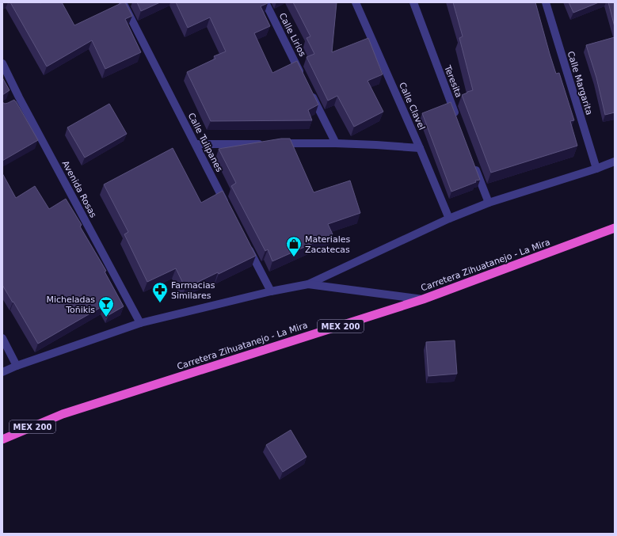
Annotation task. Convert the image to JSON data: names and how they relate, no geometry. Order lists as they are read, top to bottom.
{
  "streets": {
    "highway": ["Carretera Zihuatanejo - La Mira", "MEX 200"],
    "street": [
      "Calle Lirios",
      "Teresita",
      "Calle Margarita",
      "Calle Clavel",
      "Calle Tulipanes",
      "Avenida Rosas"
    ]
  },
  "places": {
    "shop": ["Materiales Zacatecas"],
    "pharmacy": ["Farmacias Similares"],
    "bar": ["Micheladas Toñikis"]
  }
}
